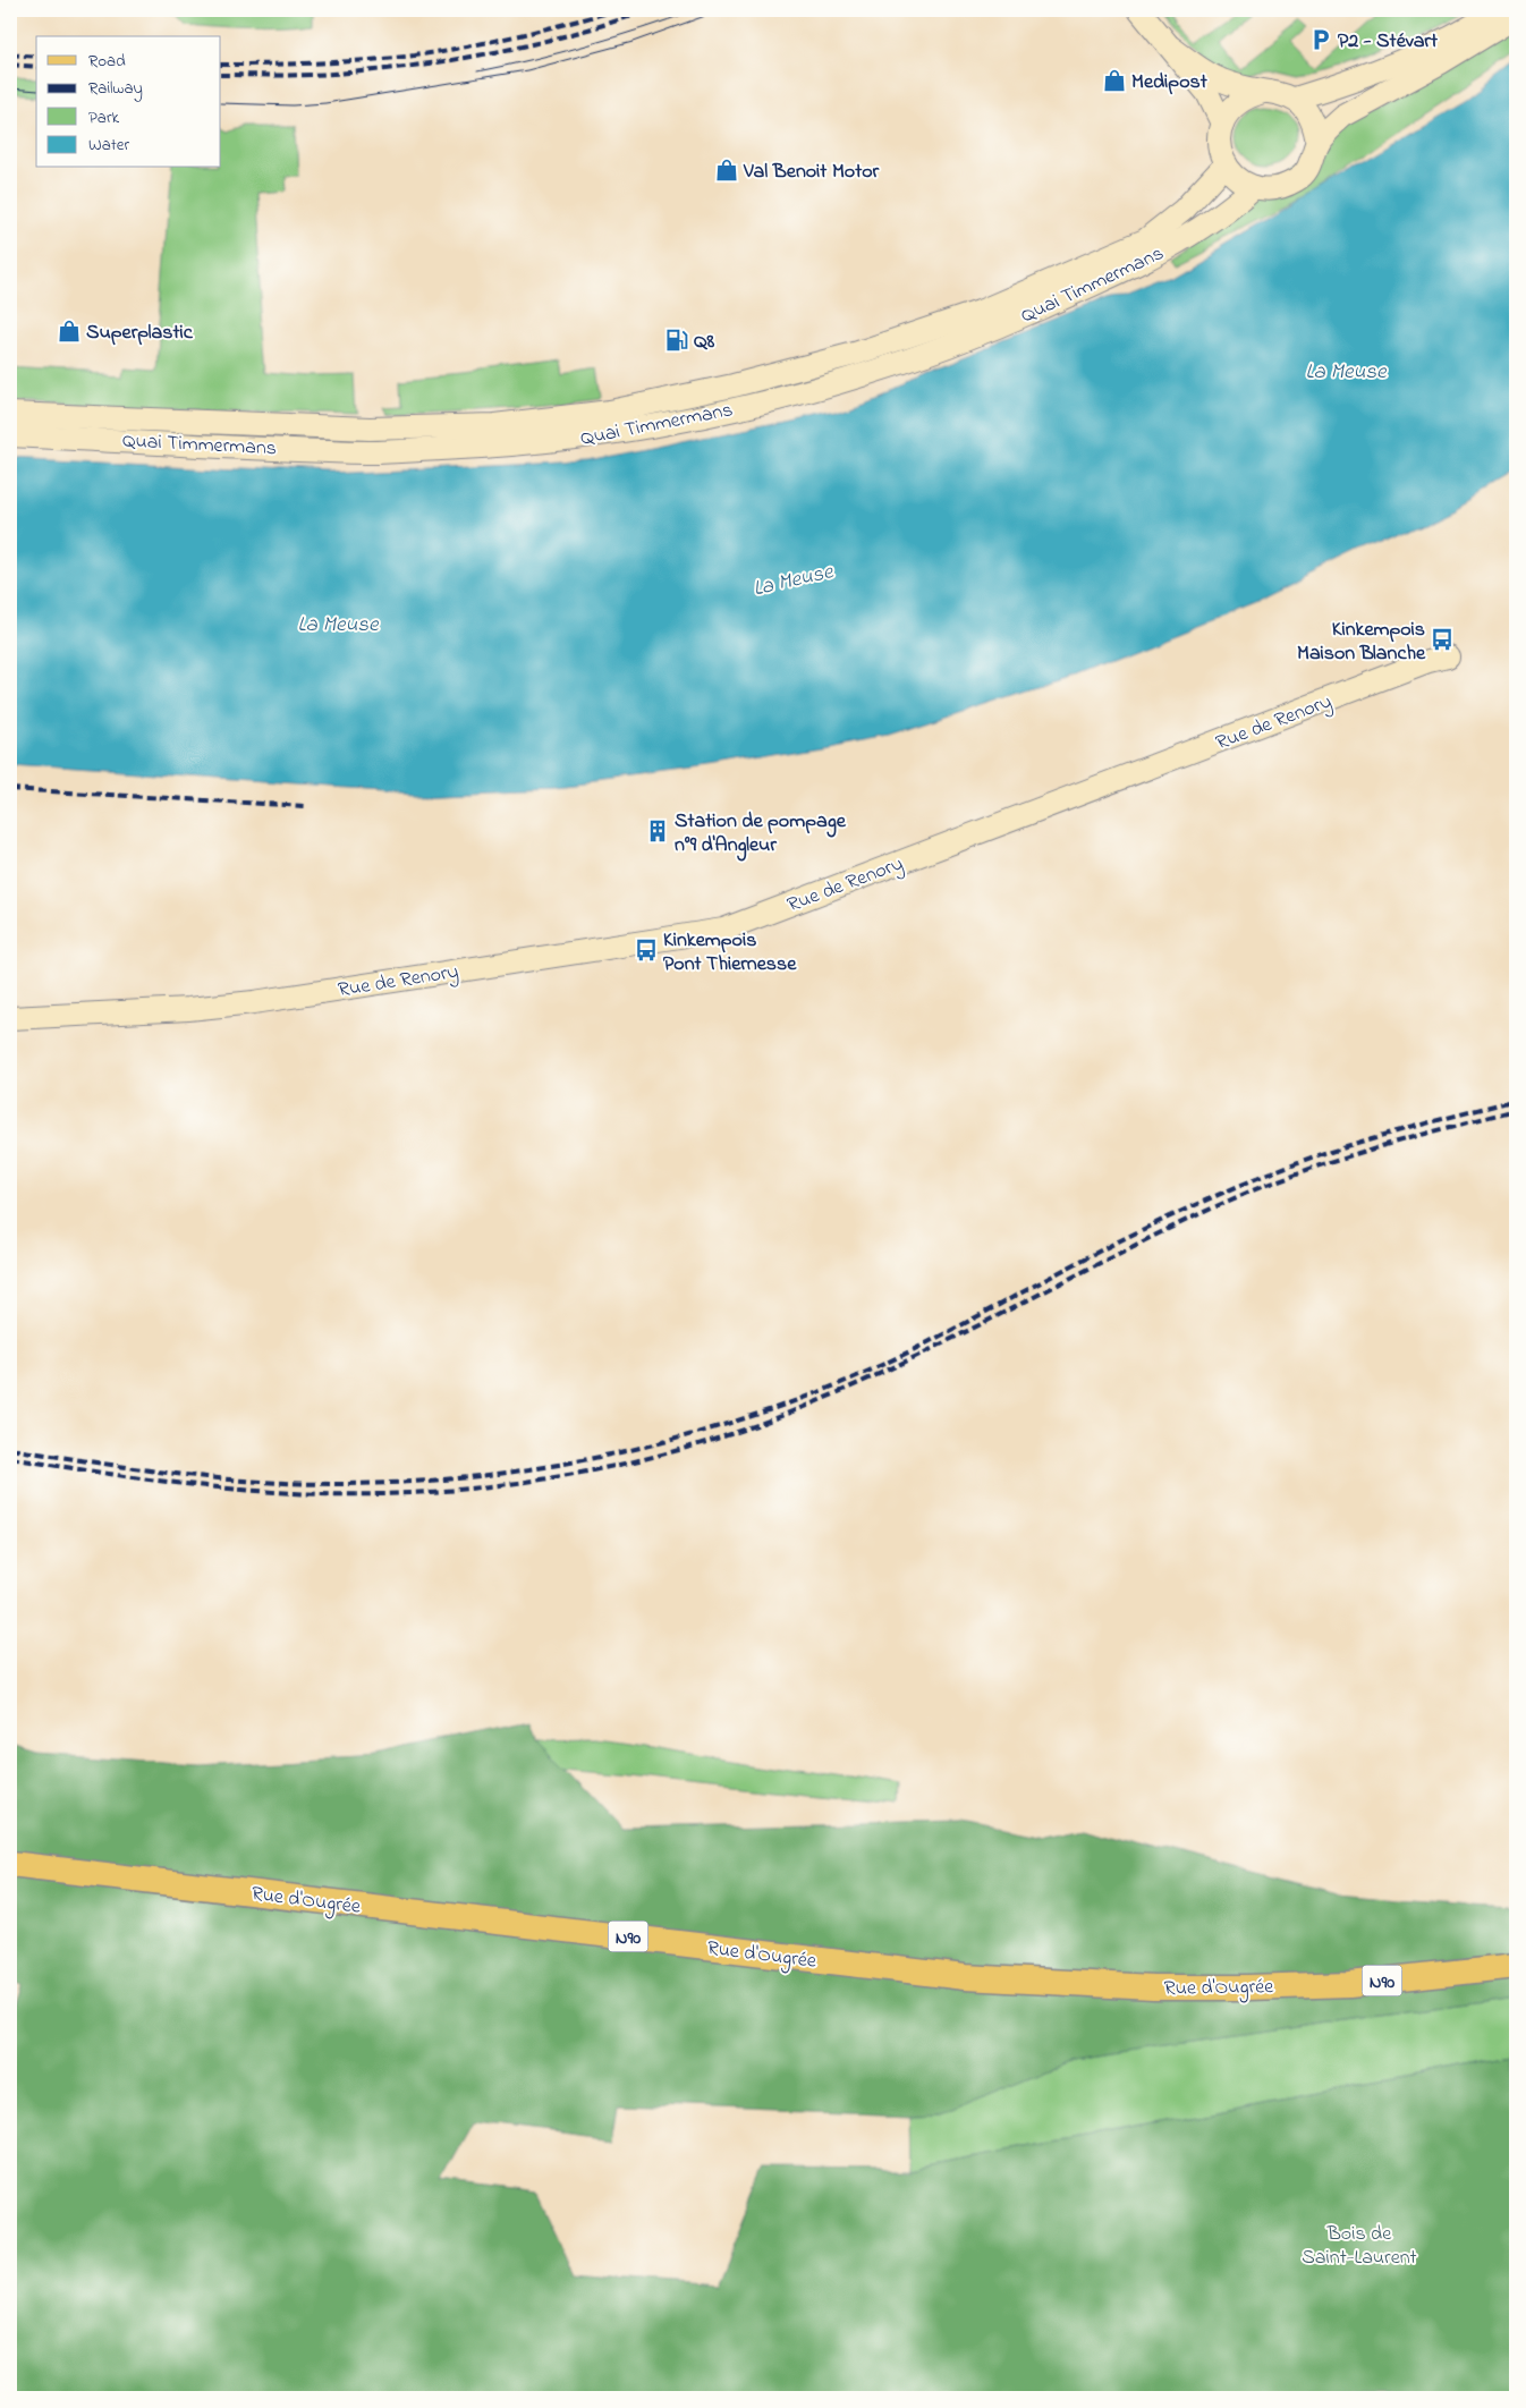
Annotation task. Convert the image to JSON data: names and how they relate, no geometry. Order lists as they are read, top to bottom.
{
  "streets": {
    "main road": [
      "Quai Timmermans",
      "Rue de Renory",
      "Rue d'Ougrée",
      "N90"
    ]
  },
  "water": ["La Meuse"],
  "parks": ["Bois de Saint-Laurent"],
  "places": {
    "parking": ["P2 - Stévart"],
    "shop": ["Medipost", "Val Benoit Motor", "Superplastic"],
    "fuel station": ["Q8"],
    "bus stop": ["Kinkempois Maison Blanche", "Kinkempois Pont Thiernesse"],
    "building": ["Station de pompage n°9 d'Angleur"]
  },
  "legend": [
    "Road",
    "Railway",
    "Park",
    "Water"
  ]
}
